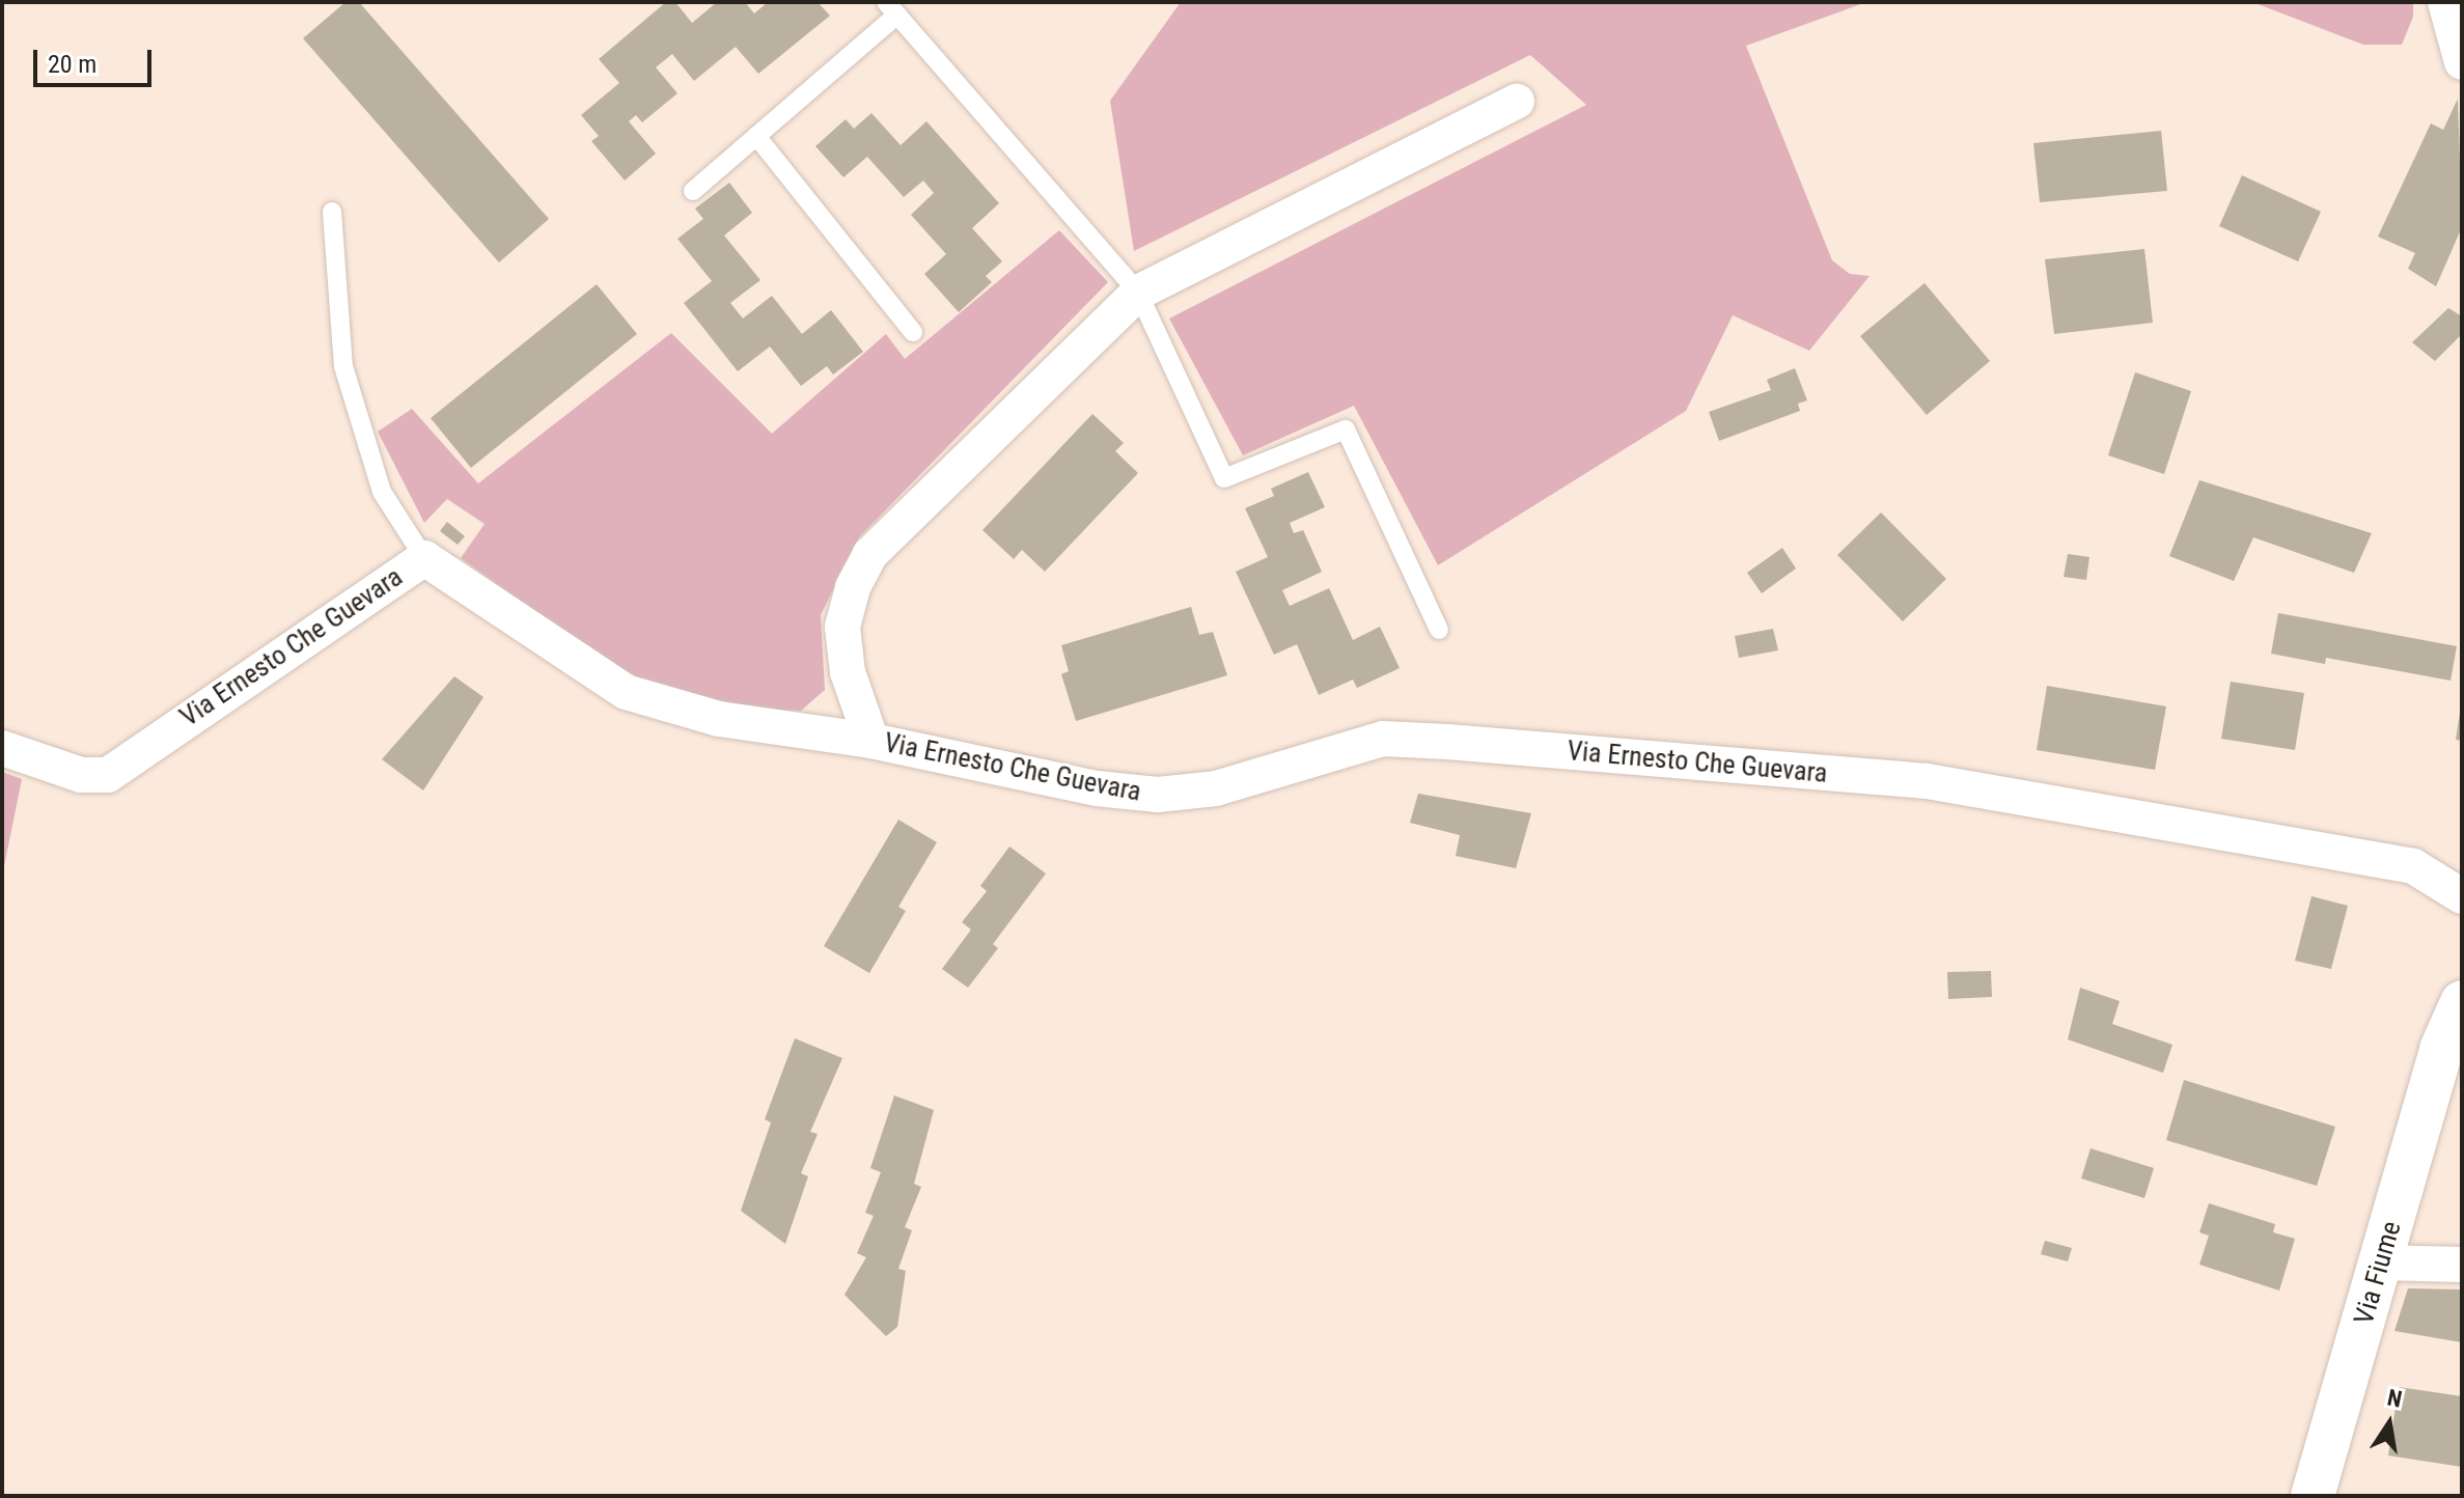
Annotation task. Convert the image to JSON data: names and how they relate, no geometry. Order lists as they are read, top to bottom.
{
  "streets": {
    "street": ["Via Ernesto Che Guevara", "Via Fiume"]
  },
  "scale_bar": "20 m",
  "north": "top"
}
